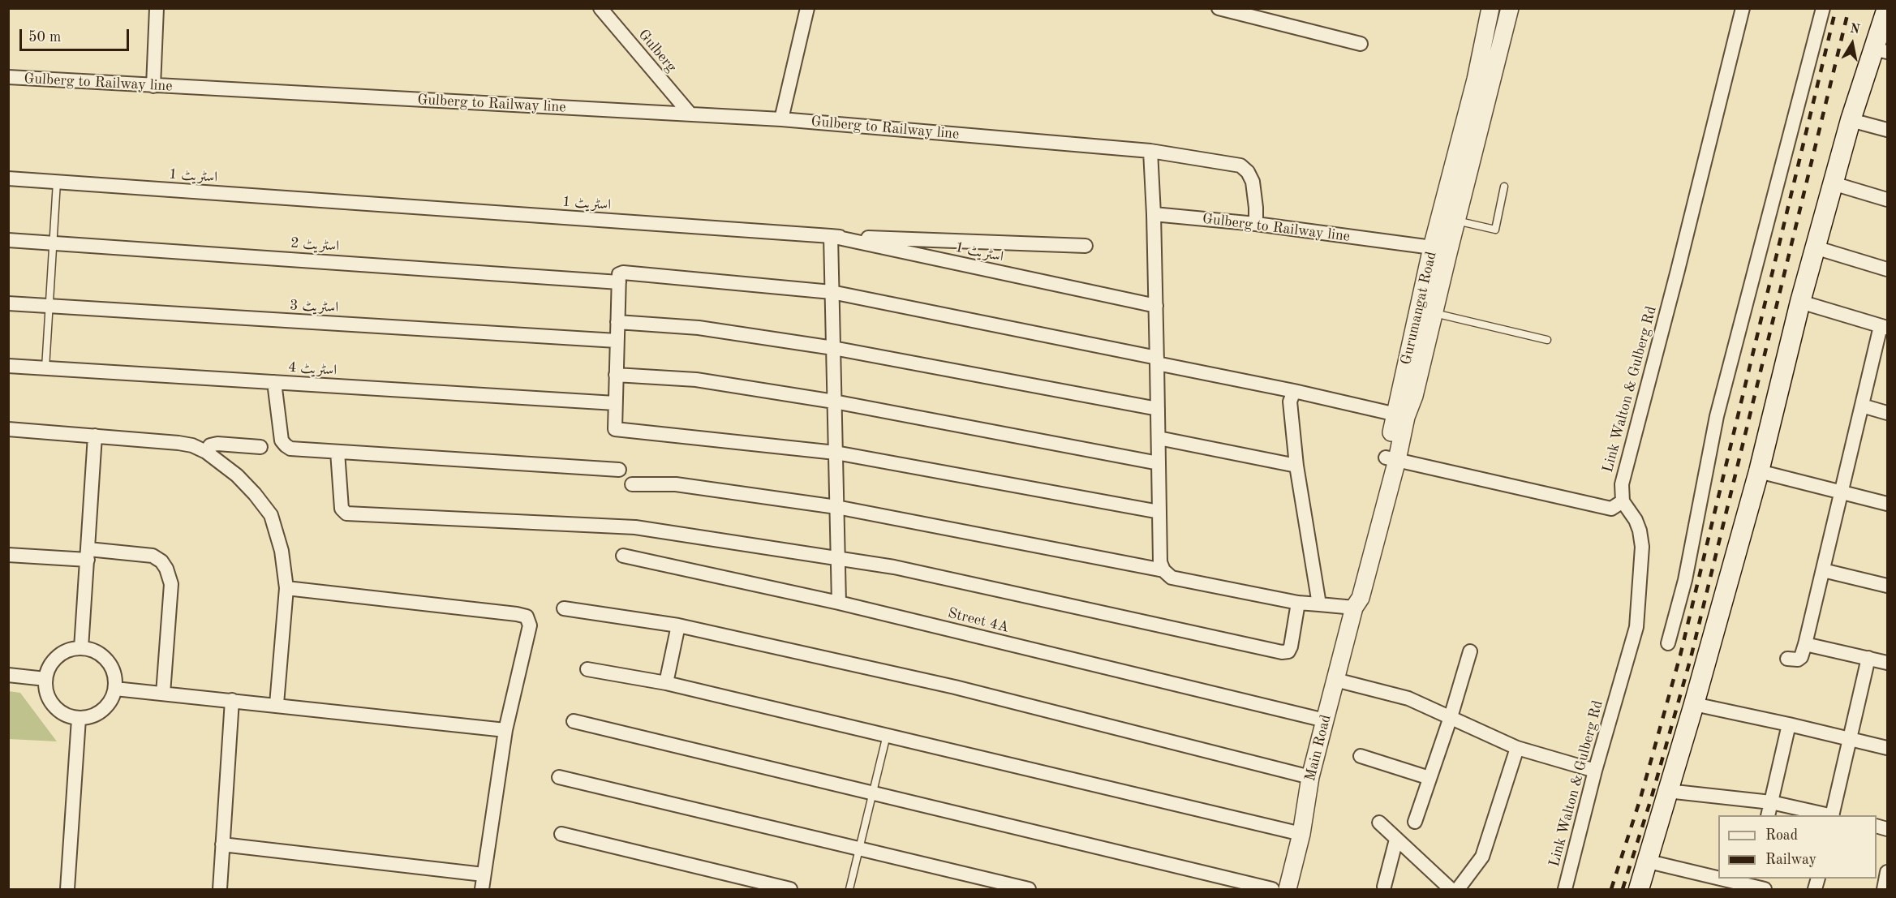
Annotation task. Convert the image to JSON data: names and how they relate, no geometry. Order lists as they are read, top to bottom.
{
  "streets": {
    "street": [
      "Gulberg",
      "Gulberg to Railway line",
      "اسٹریٹ 1",
      "اسٹریٹ 2",
      "اسٹریٹ 3",
      "Gurumangat Road",
      "اسٹریٹ 4",
      "Link Walton & Gulberg Rd",
      "Street 4A",
      "Main Road"
    ]
  },
  "crossings": [
    ["Gulberg", "Gulberg to Railway line"],
    ["Gulberg to Railway line", "Gurumangat Road"],
    ["Gurumangat Road", "Main Road"],
    ["Street 4A", "Main Road"]
  ],
  "legend": ["Road", "Railway"],
  "scale_bar": "50 m",
  "north": "top"
}
